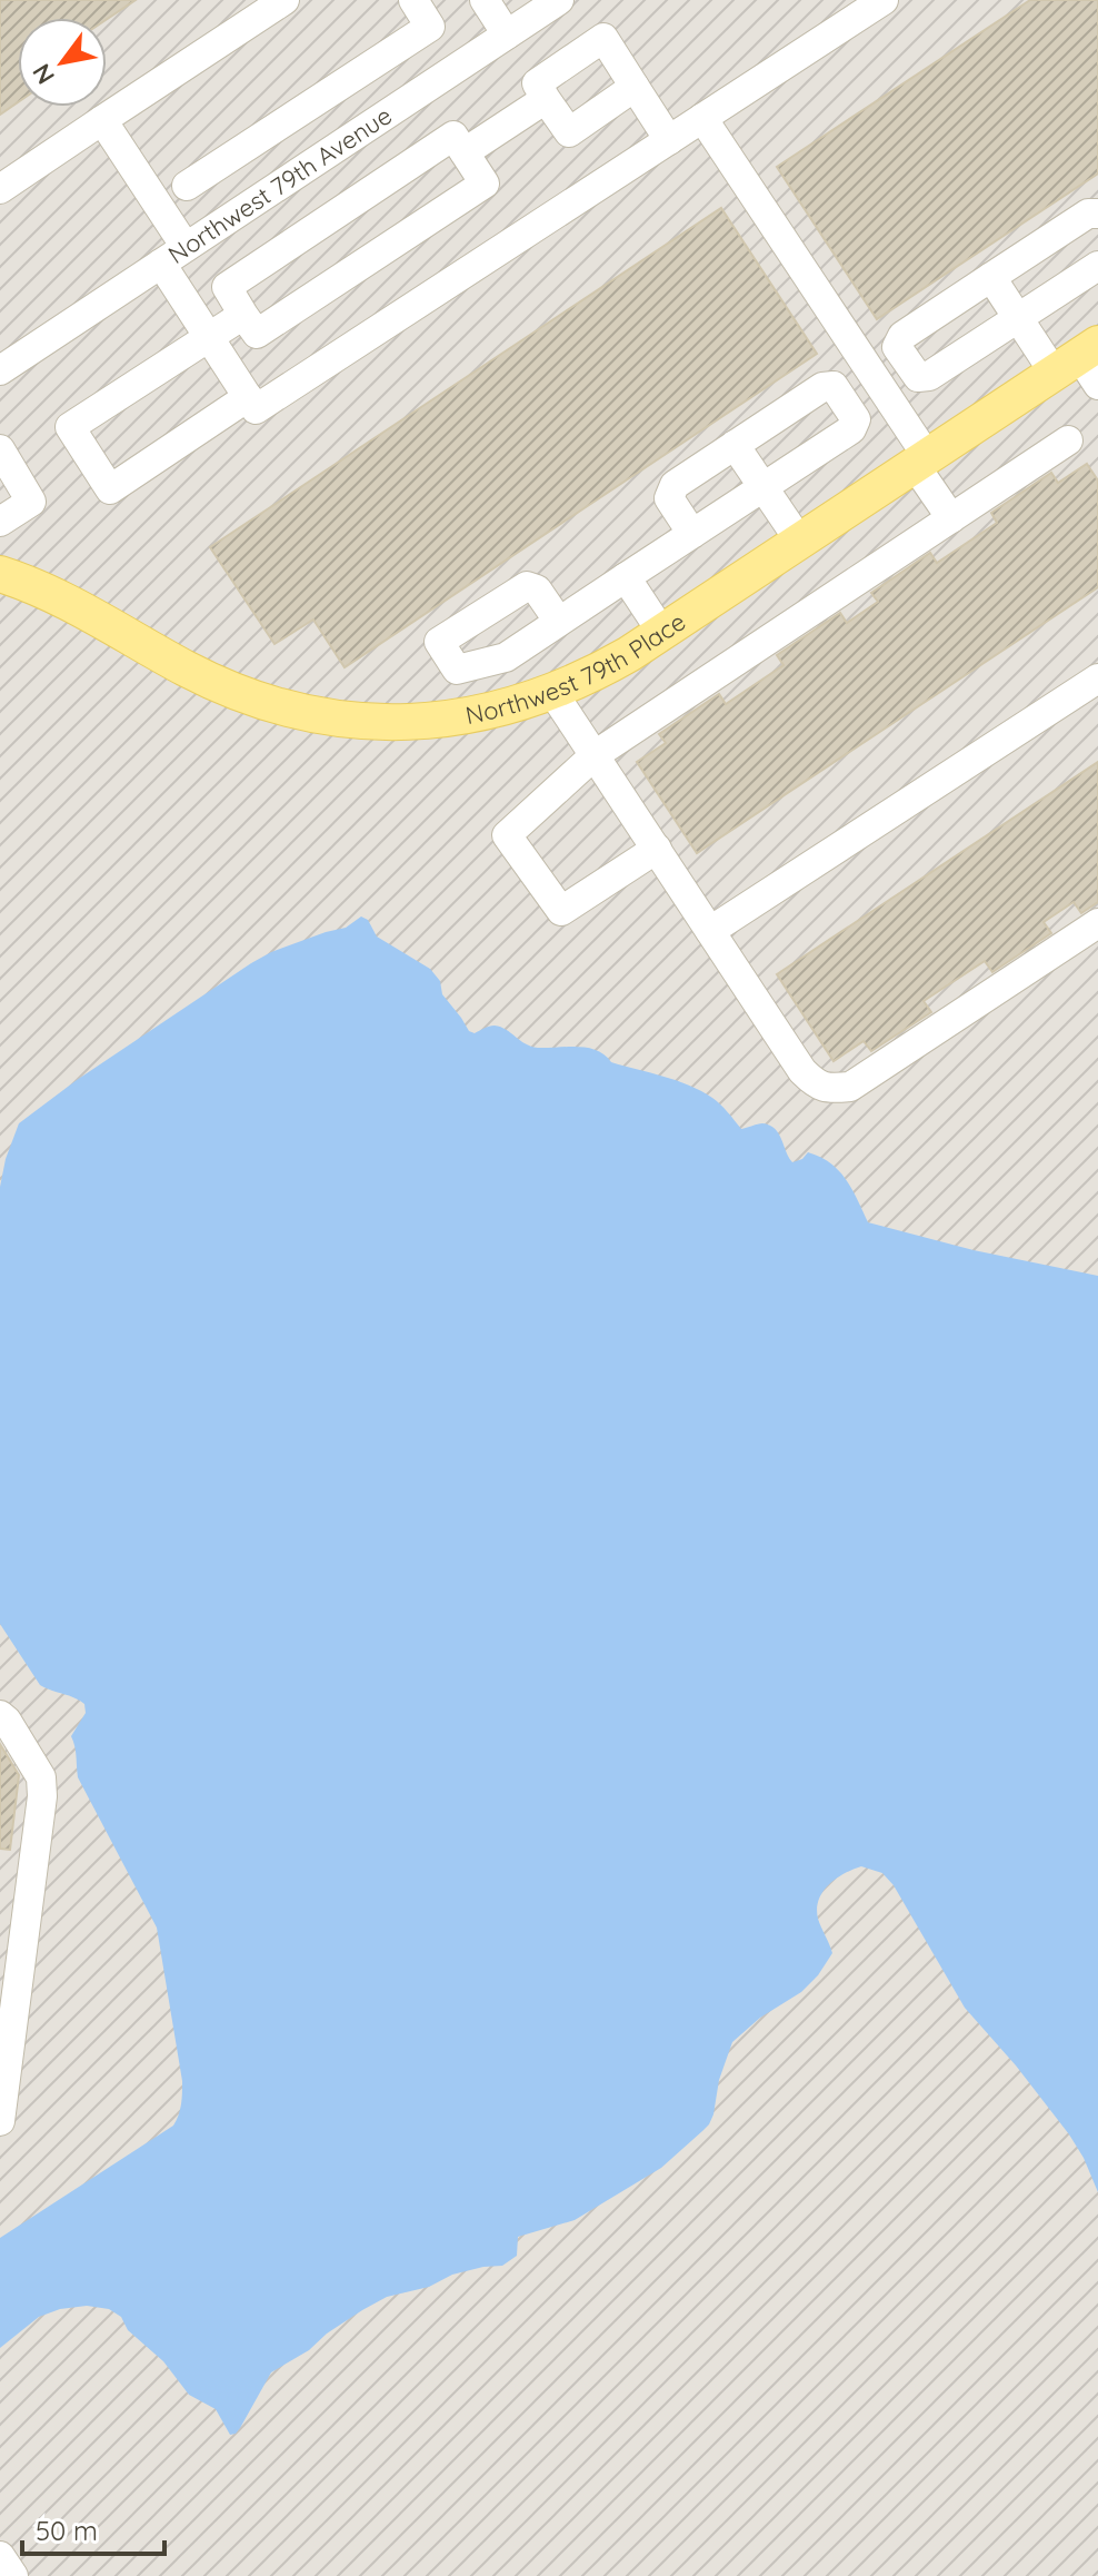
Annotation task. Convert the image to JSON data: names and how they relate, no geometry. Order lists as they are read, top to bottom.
{
  "streets": {
    "main road": ["Northwest 79th Place"],
    "street": ["Northwest 79th Avenue"]
  },
  "scale_bar": "50 m",
  "north": "bottom left"
}
